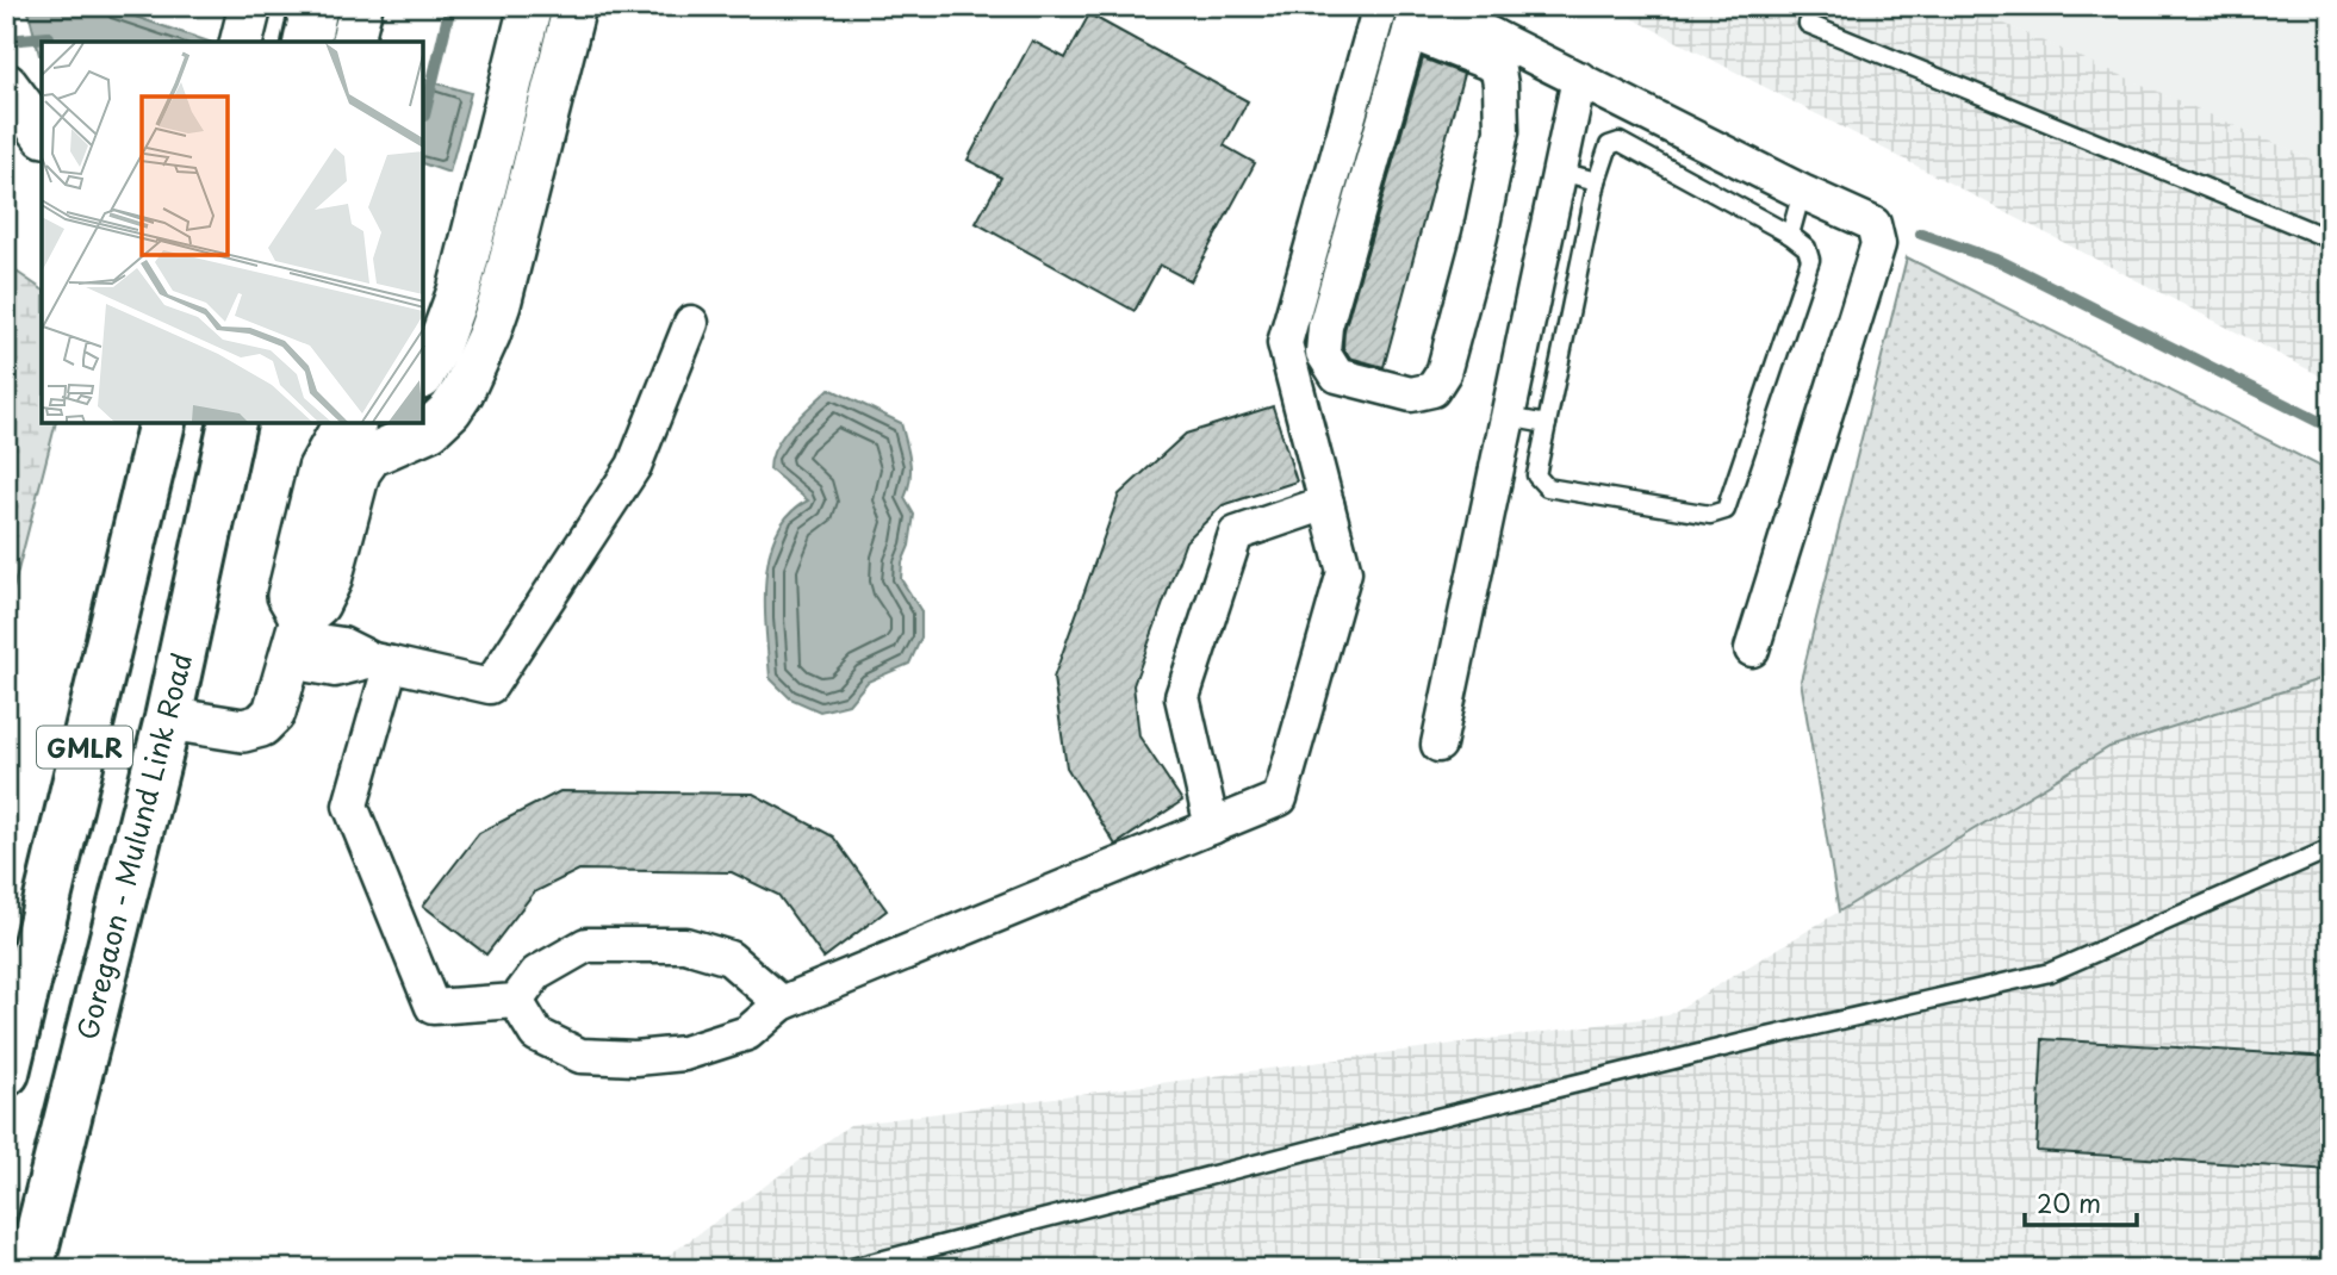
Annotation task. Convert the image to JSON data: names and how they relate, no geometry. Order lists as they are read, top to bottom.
{
  "streets": {
    "main road": ["GMLR", "Goregaon - Mulund Link Road"]
  },
  "scale_bar": "20 m"
}
